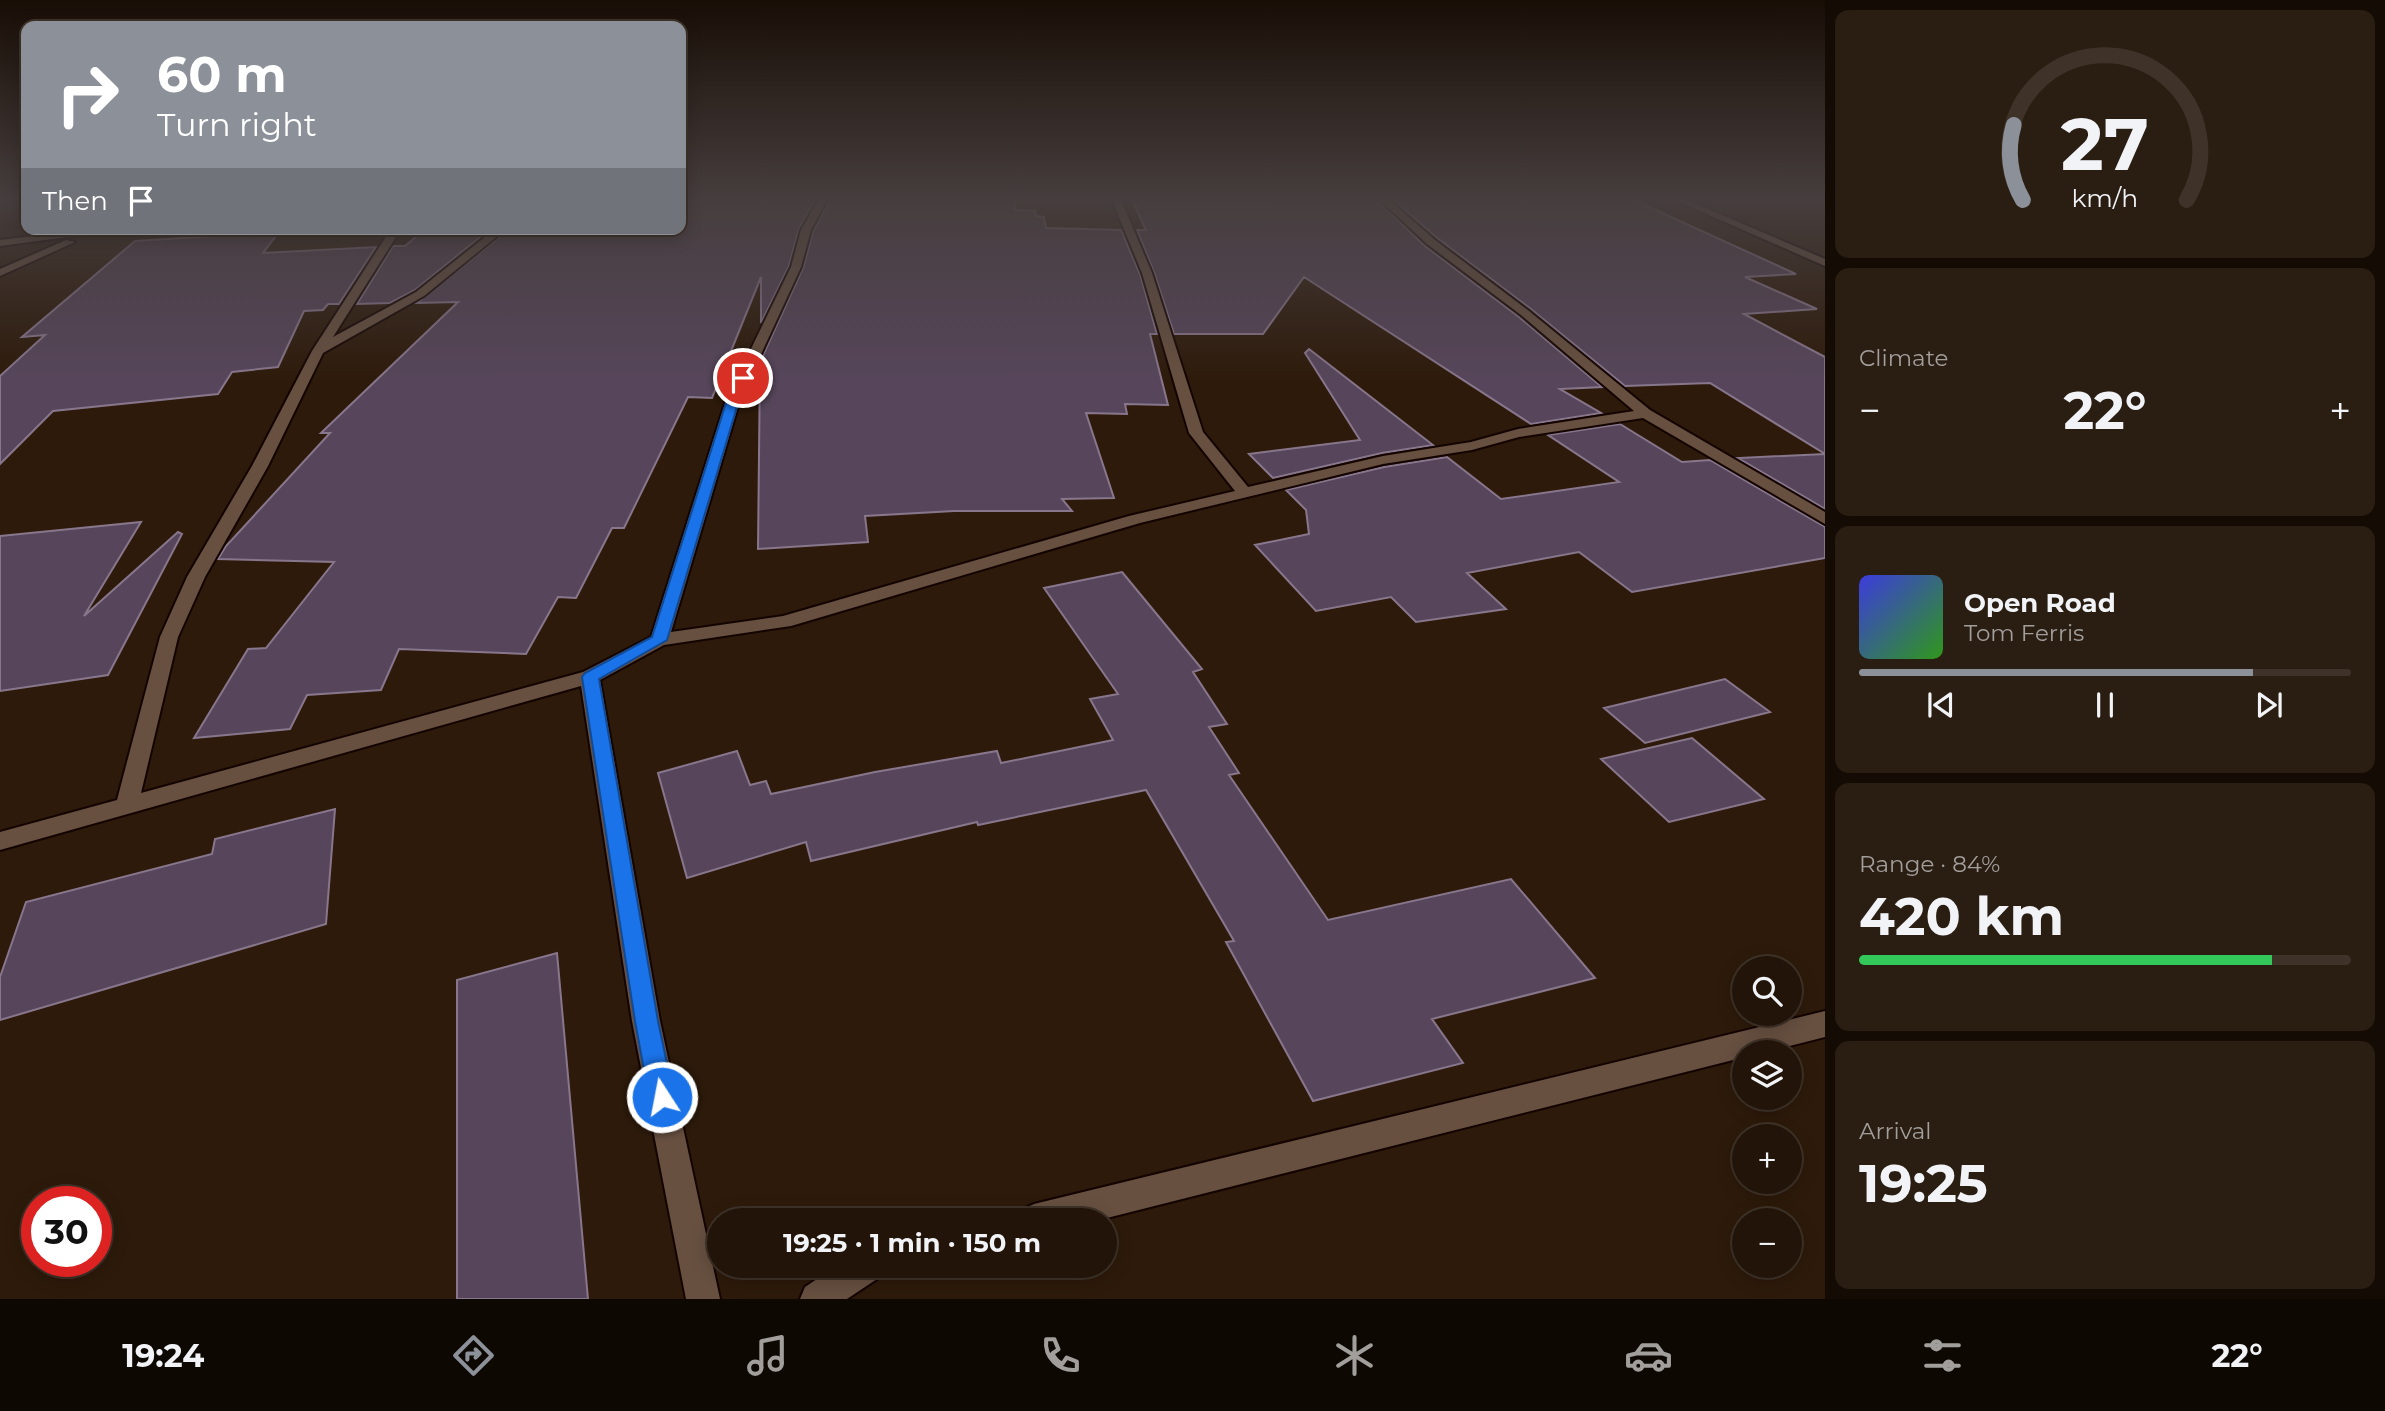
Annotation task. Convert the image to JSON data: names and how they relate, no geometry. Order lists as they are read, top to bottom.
{
  "page": {
    "turn": ["60 m", "Turn right"],
    "then": "Then",
    "tile": [
      "Climate",
      ["Range · 84%", "420 km"],
      ["Arrival", "19:25"]
    ],
    "heat": ["−", "22°", "+"],
    "song": ["Open Road", "Tom Ferris"],
    "map_buttons": ["+", "−"],
    "limit": "30",
    "trip": "19:25 · 1 min · 150 m",
    "tabs": ["19:24", "22°"],
    "gauge": ["27", "km/h"]
  }
}
